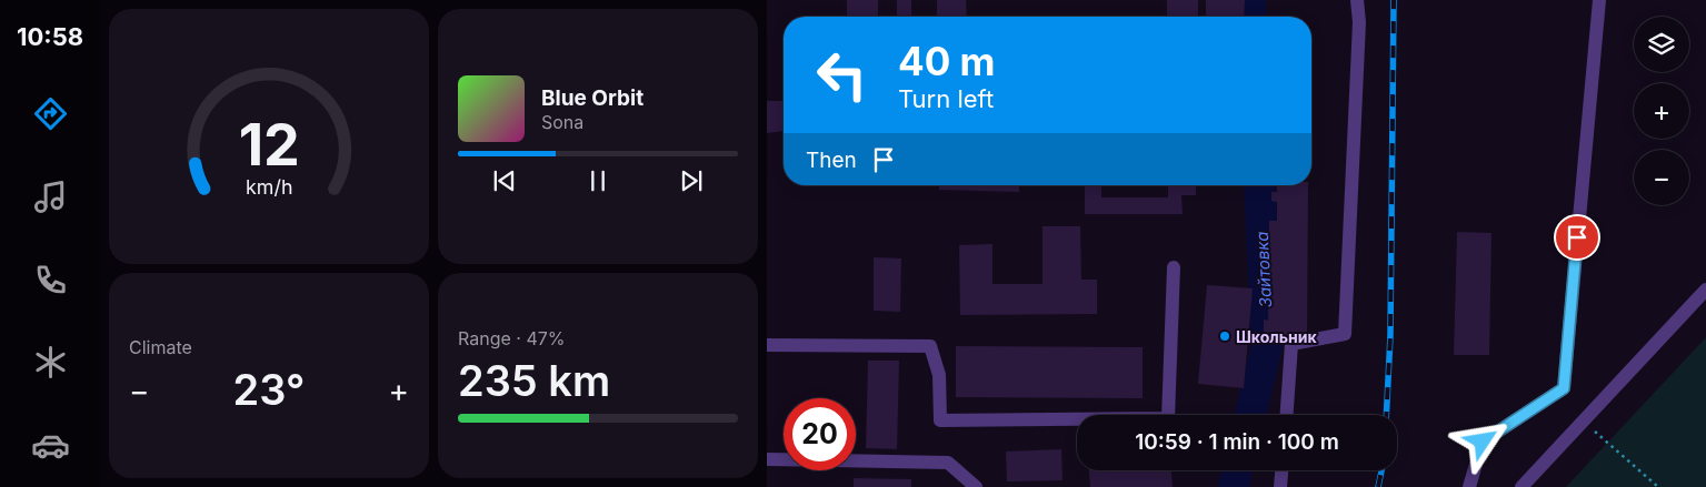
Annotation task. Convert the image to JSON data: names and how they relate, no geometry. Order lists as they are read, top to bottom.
{
  "water": ["Зайтовка"],
  "places": ["Школьник"],
  "page": {
    "tabs": "10:58",
    "map_buttons": ["+", "−"],
    "turn": ["40 m", "Turn left"],
    "song": ["Blue Orbit", "Sona"],
    "then": "Then",
    "tile": [
      "Climate",
      ["Range · 47%", "235 km"]
    ],
    "heat": ["−", "23°", "+"],
    "limit": "20",
    "trip": "10:59 · 1 min · 100 m",
    "gauge": ["12", "km/h"]
  }
}
